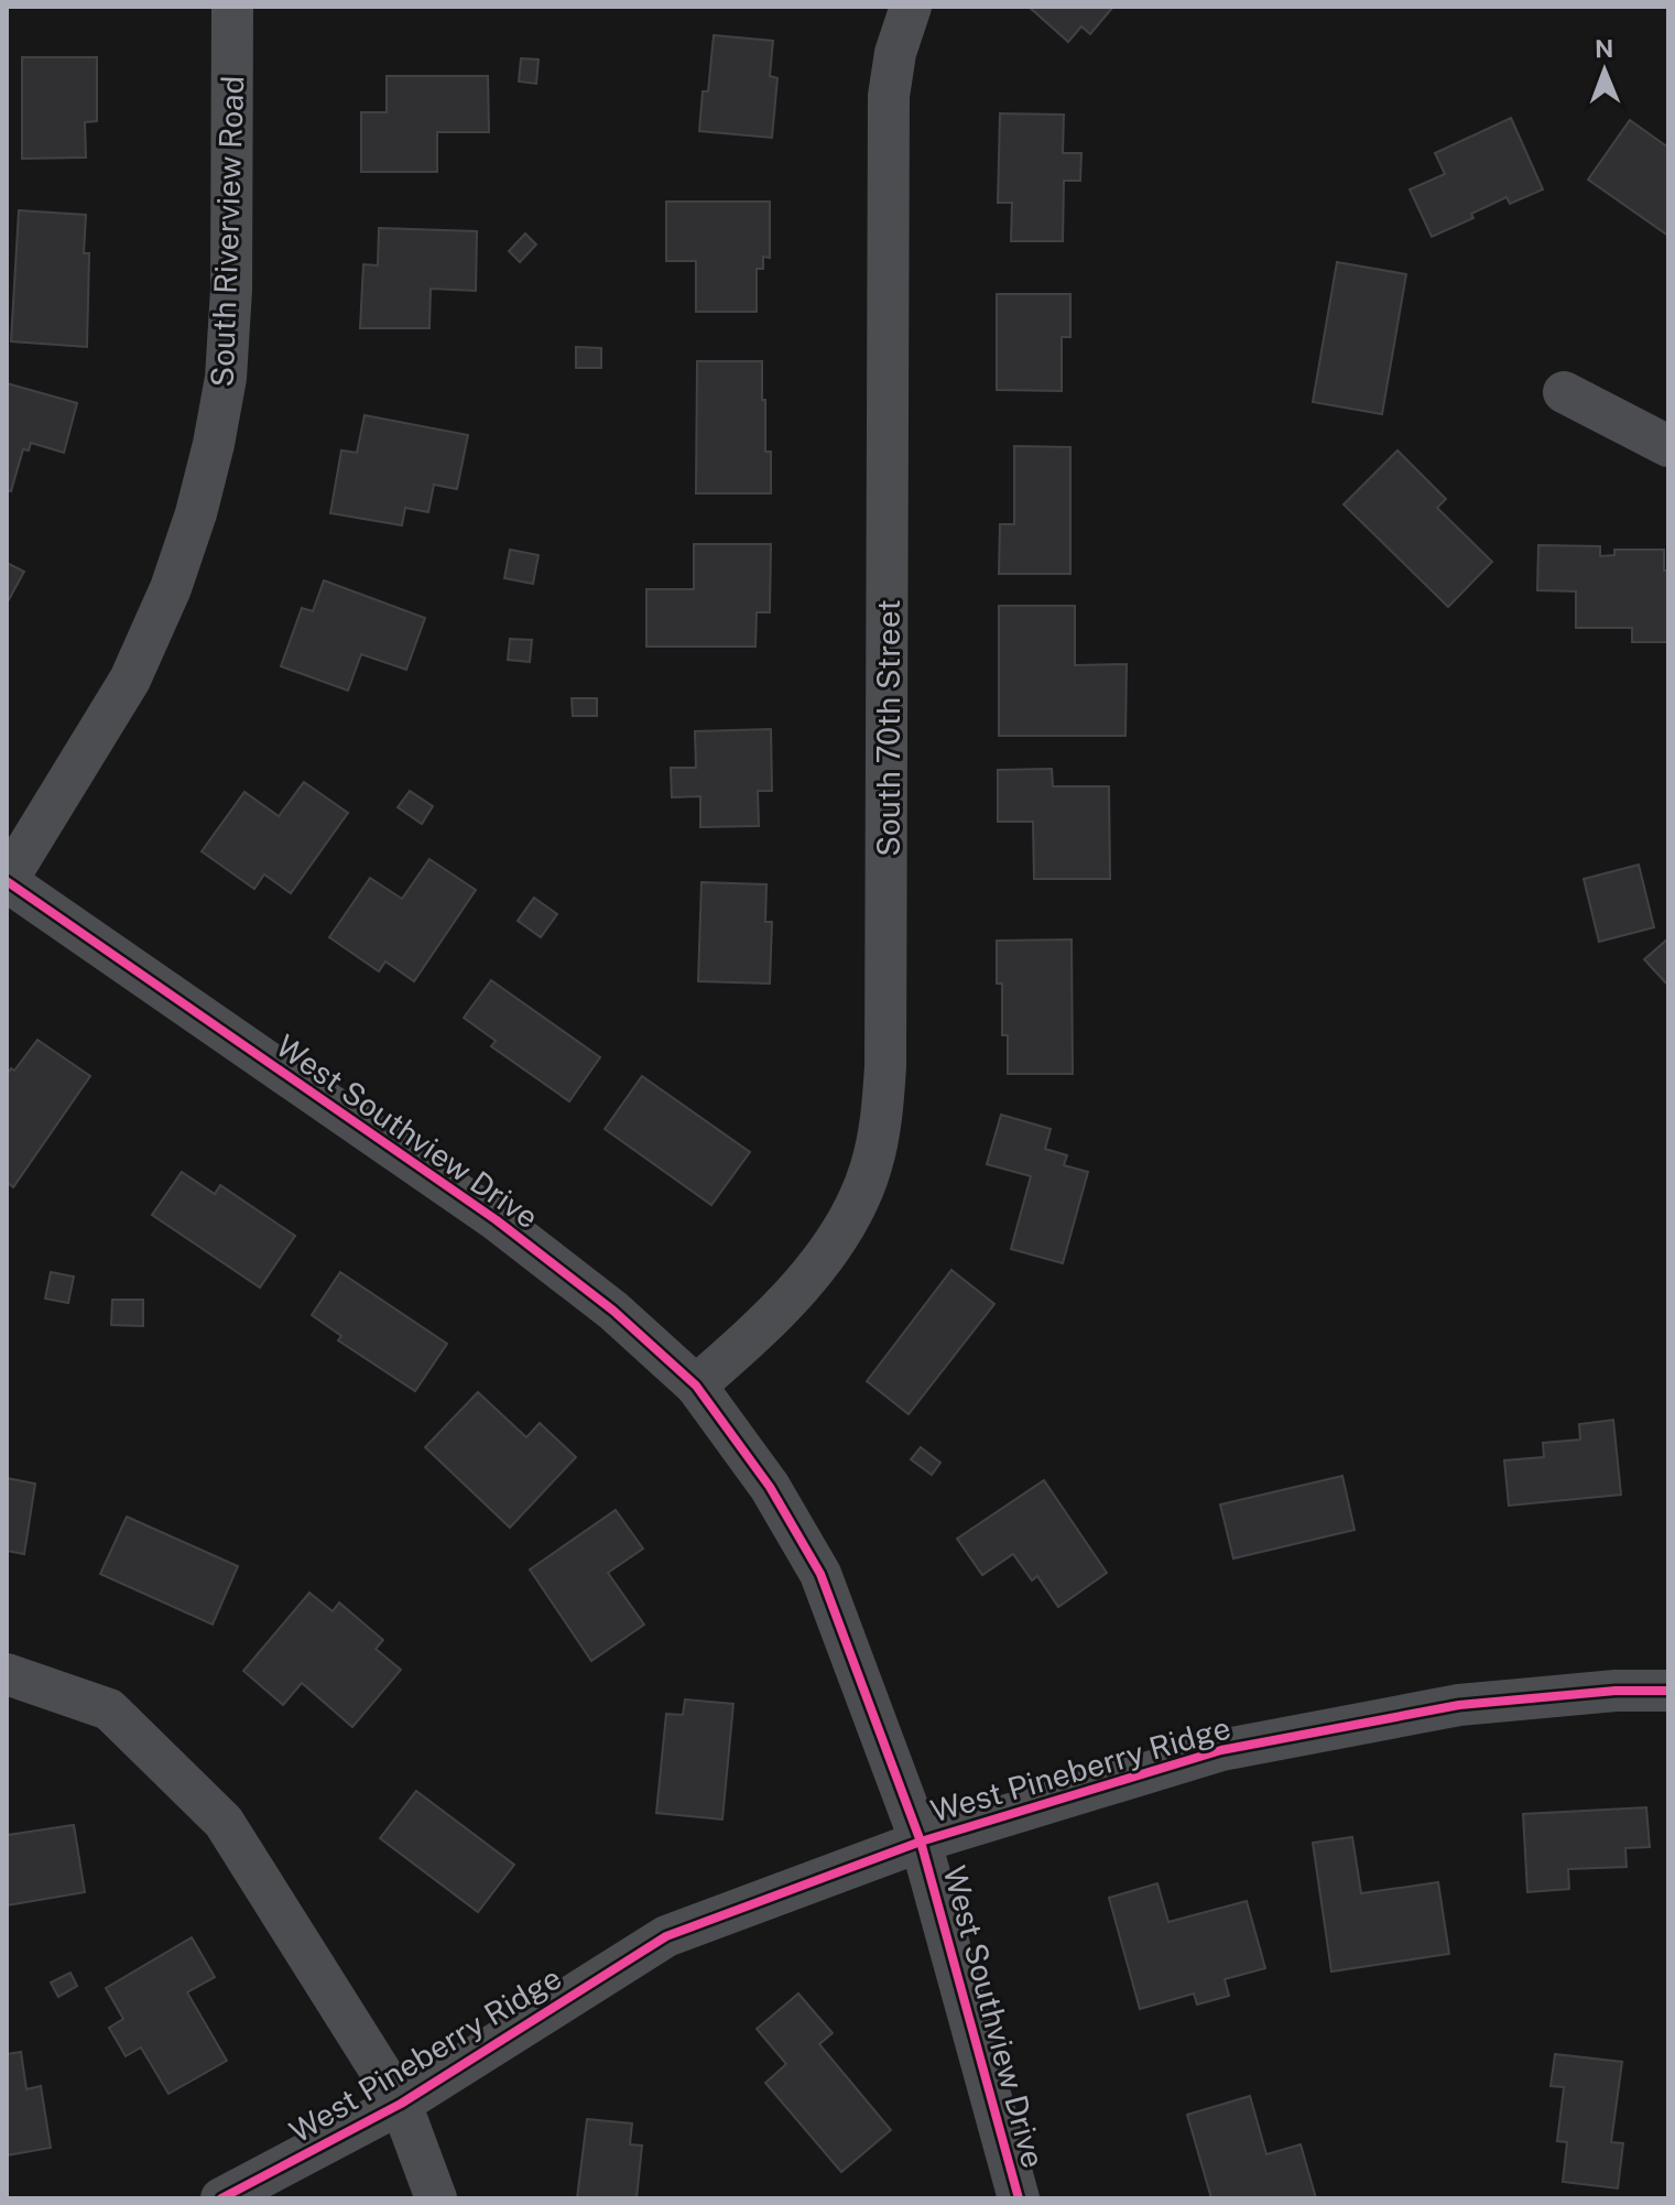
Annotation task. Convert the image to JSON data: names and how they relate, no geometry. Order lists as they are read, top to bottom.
{
  "streets": {
    "street": [
      "South Riverview Road",
      "South 70th Street",
      "West Southview Drive",
      "West Pineberry Ridge"
    ]
  },
  "crossings": [
    ["South Riverview Road", "West Southview Drive"],
    ["South 70th Street", "West Southview Drive"],
    ["West Southview Drive", "West Pineberry Ridge"]
  ],
  "north": "top"
}
